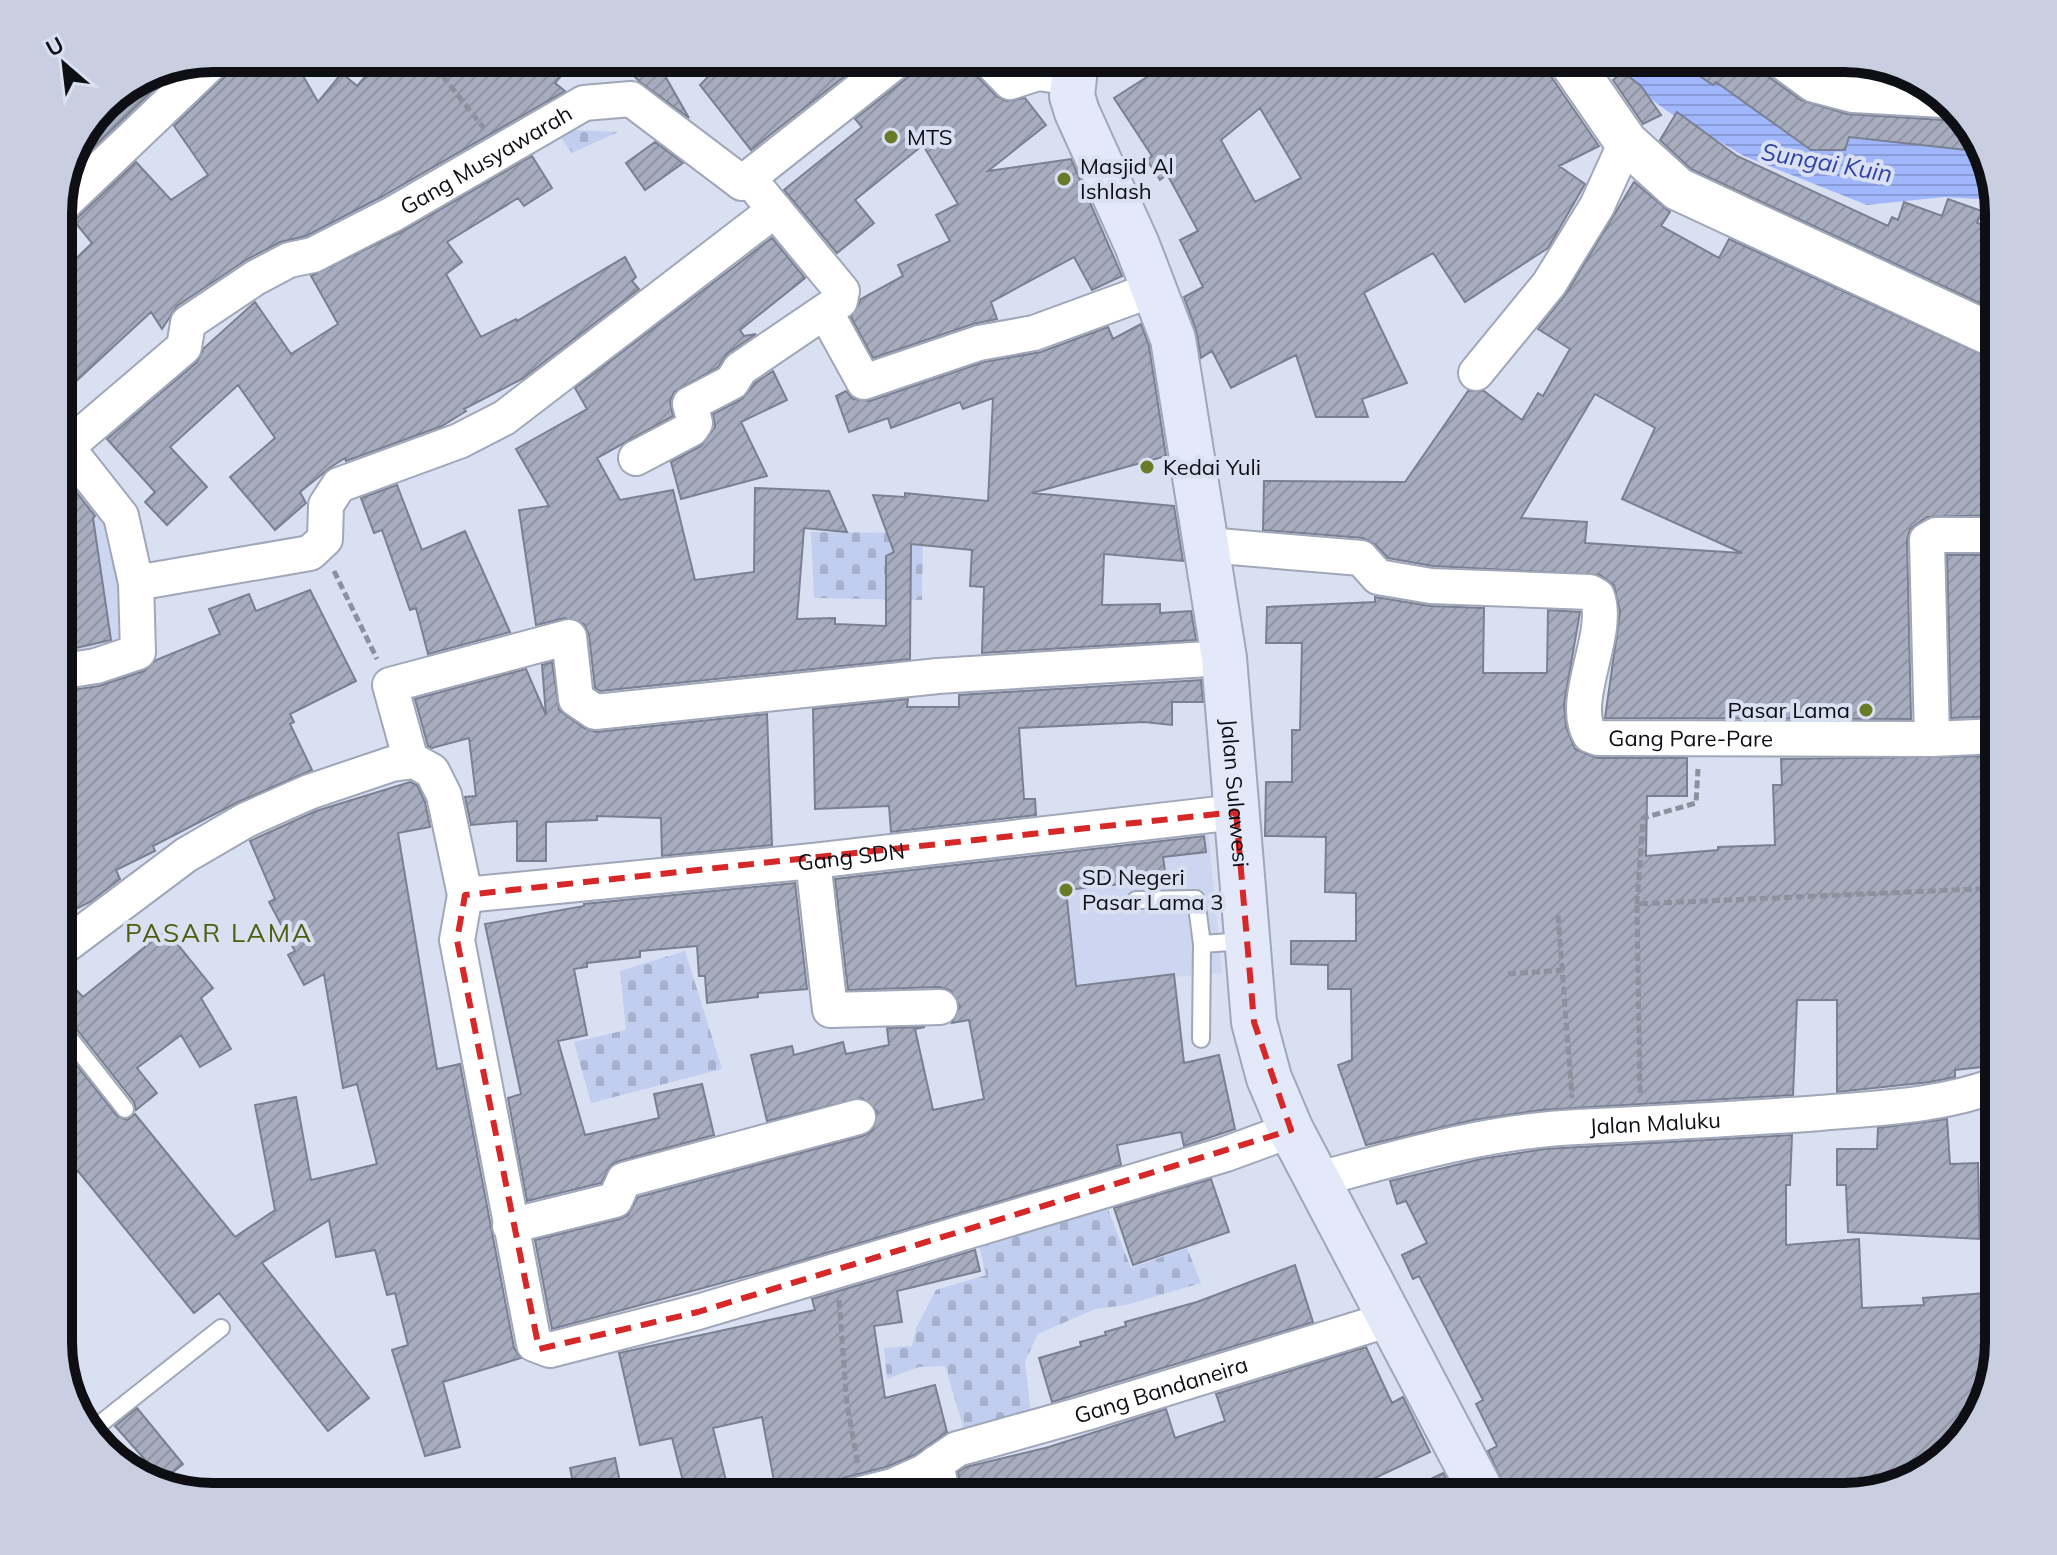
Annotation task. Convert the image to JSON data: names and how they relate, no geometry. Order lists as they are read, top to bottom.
{
  "streets": {
    "main road": ["Jalan Sulawesi"],
    "street": [
      "Gang Musyawarah",
      "Gang Pare-Pare",
      "Gang SDN",
      "Jalan Maluku",
      "Gang Bandaneira"
    ]
  },
  "crossings": [
    ["Gang Pare-Pare", "Jalan Sulawesi"],
    ["Jalan Sulawesi", "Gang SDN"],
    ["Jalan Sulawesi", "Jalan Maluku"],
    ["Jalan Sulawesi", "Gang Bandaneira"]
  ],
  "districts": ["PASAR LAMA"],
  "water": ["Sungai Kuin"],
  "places": [
    "MTS",
    "Masjid Al Ishlash",
    "Kedai Yuli",
    "Pasar Lama",
    "SD Negeri Pasar Lama 3"
  ],
  "north": "top left"
}
